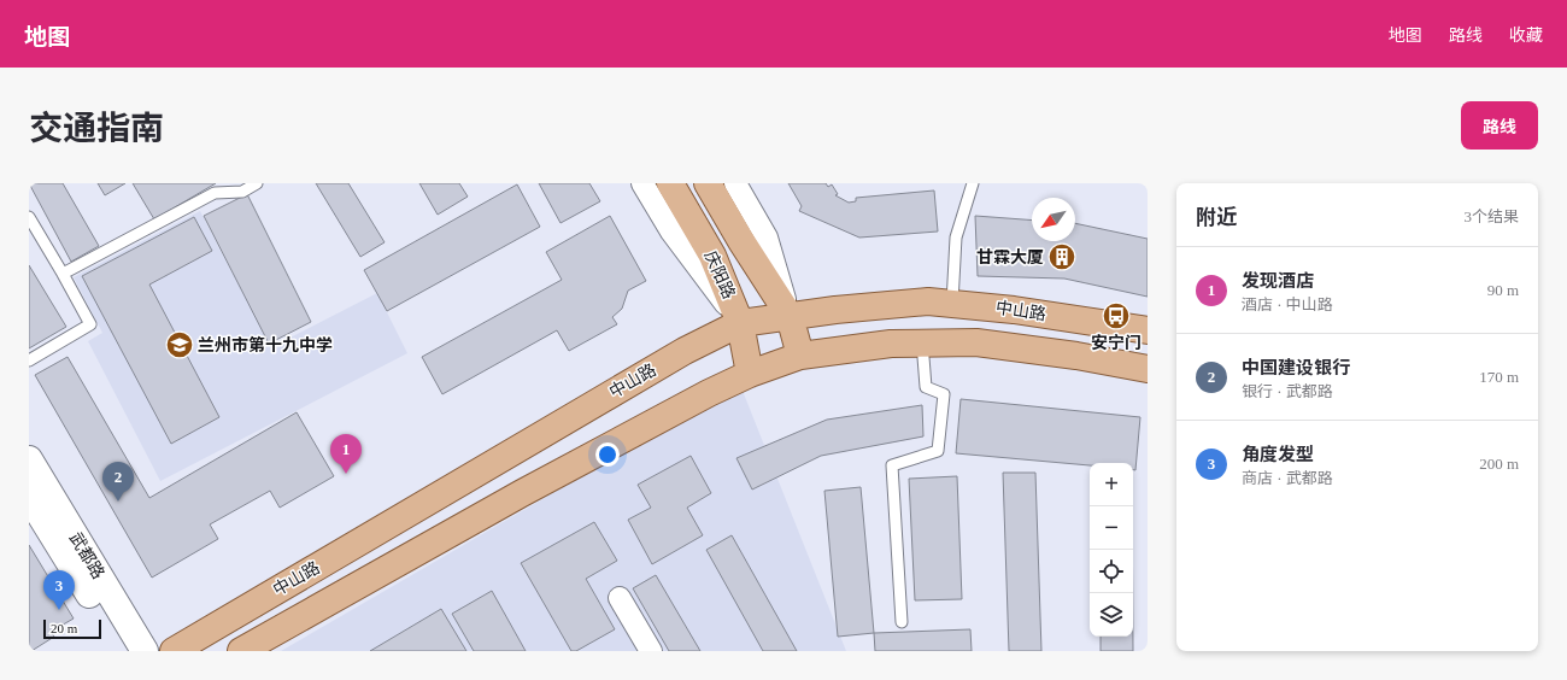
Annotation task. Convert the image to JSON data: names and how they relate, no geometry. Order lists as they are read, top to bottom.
{
  "streets": {
    "main road": ["庆阳路", "中山路", "武都路"]
  },
  "crossings": [
    ["庆阳路", "中山路"]
  ],
  "places": {
    "building": ["甘霖大厦"],
    "bus stop": ["安宁门"],
    "school or university": ["兰州市第十九中学"]
  },
  "scale_bar": "20 m",
  "north": "bottom left",
  "page": {
    "header": "地图",
    "nav": ["地图", "路线", "收藏"],
    "title": "交通指南",
    "buttons": "路线",
    "heading": ["附近", "3个结果"],
    "list": [
      {
        "mark": "1",
        "name": "发现酒店",
        "note": "酒店 · 中山路",
        "value": "90 m"
      },
      {
        "mark": "2",
        "name": "中国建设银行",
        "note": "银行 · 武都路",
        "value": "170 m"
      },
      {
        "mark": "3",
        "name": "角度发型",
        "note": "商店 · 武都路",
        "value": "200 m"
      }
    ],
    "pins": ["1", "2", "3"],
    "map_buttons": ["+", "−"],
    "scale": "20 m"
  }
}
